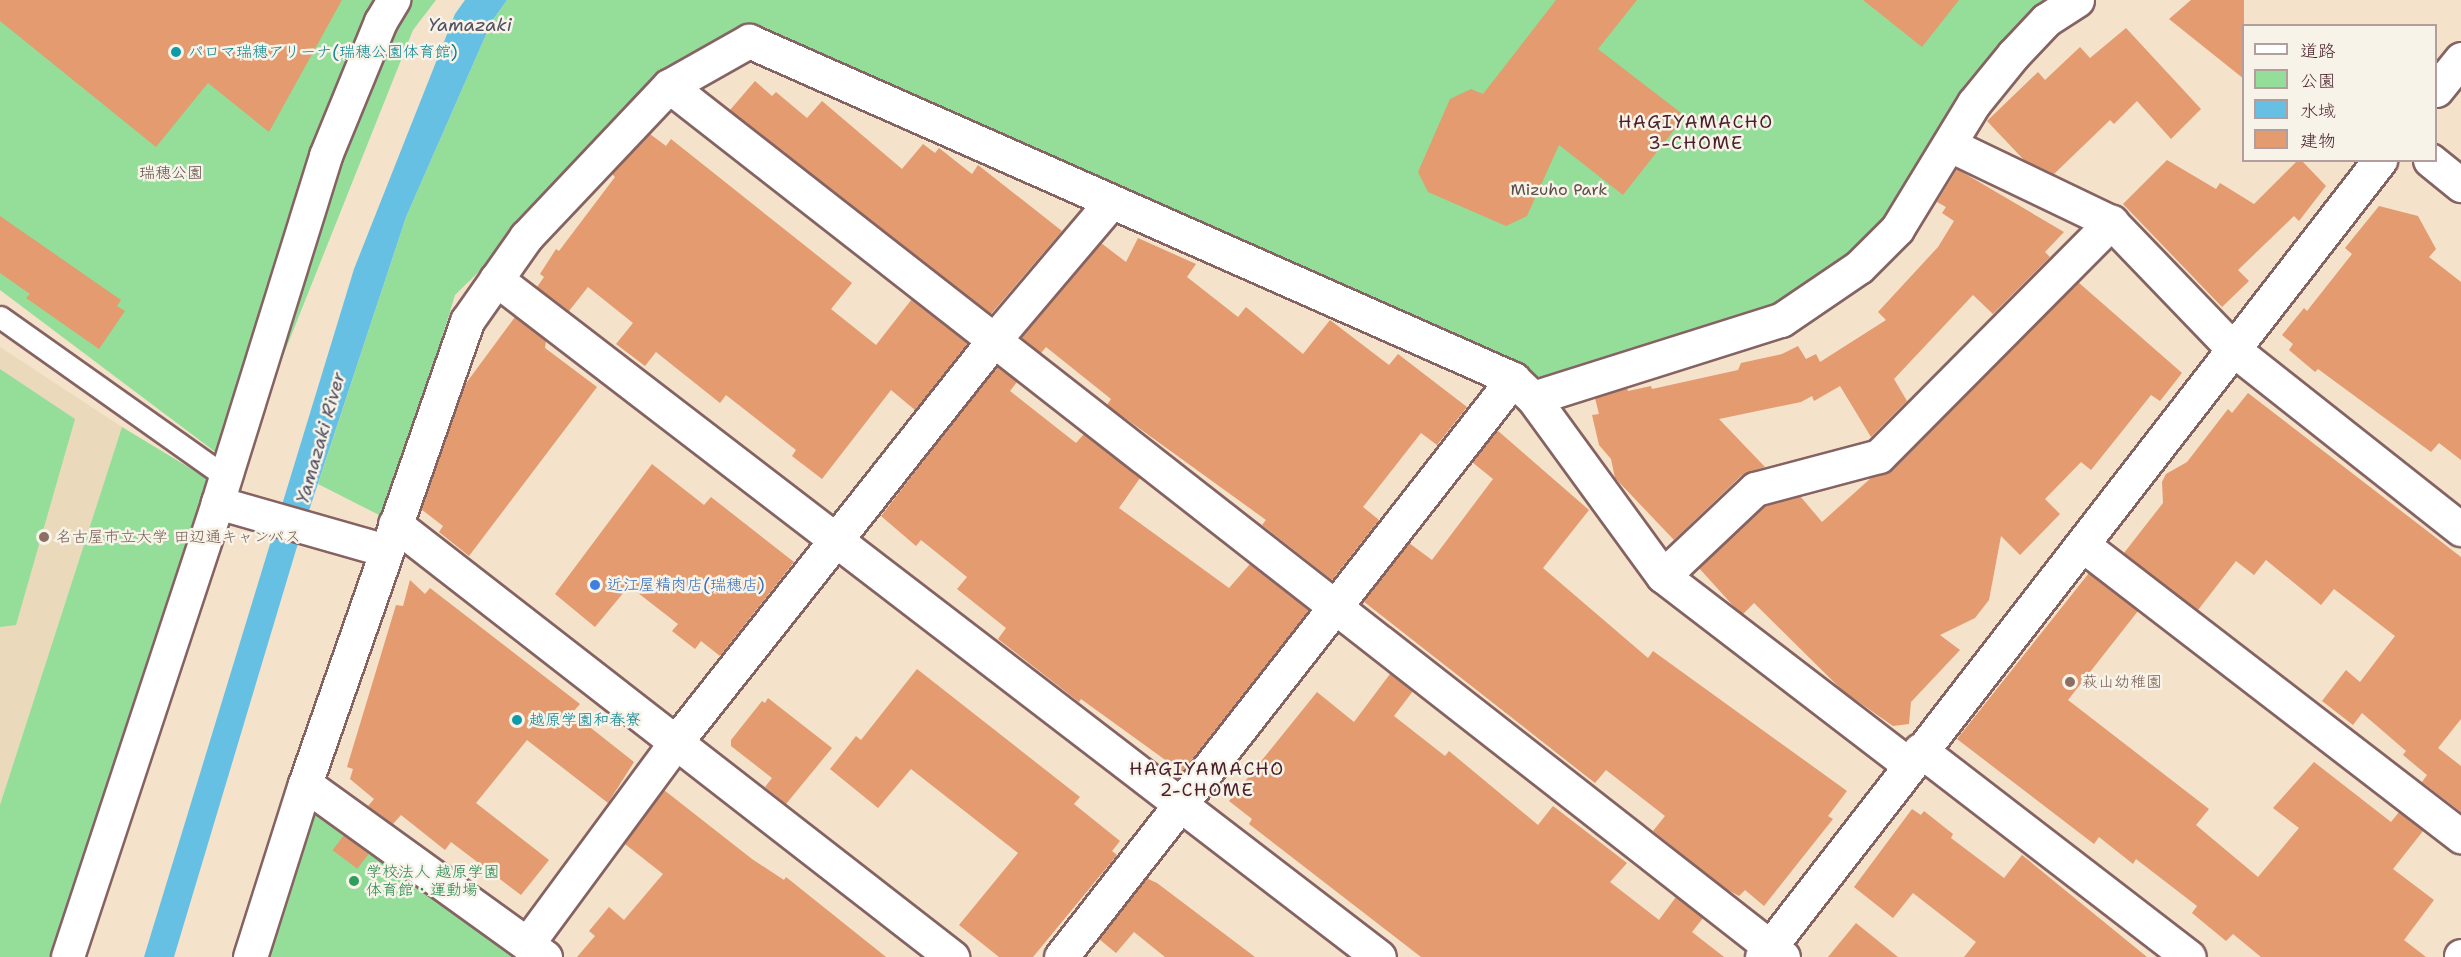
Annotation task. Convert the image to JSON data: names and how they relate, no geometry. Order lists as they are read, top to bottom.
{
  "districts": ["HAGIYAMACHO 3-CHOME", "HAGIYAMACHO 2-CHOME"],
  "water": ["Yamazaki", "Yamazaki River"],
  "parks": ["瑞穂公園", "Mizuho Park"],
  "places": [
    "パロマ瑞穂アリーナ(瑞穂公園体育館)",
    "名古屋市立大学 田辺通キャンパス",
    "近江屋精肉店(瑞穂店)",
    "萩山幼稚園",
    "越原学園和春寮",
    "学校法人 越原学園 体育館・運動場"
  ],
  "legend": [
    "道路",
    "公園",
    "水域",
    "建物"
  ]
}
